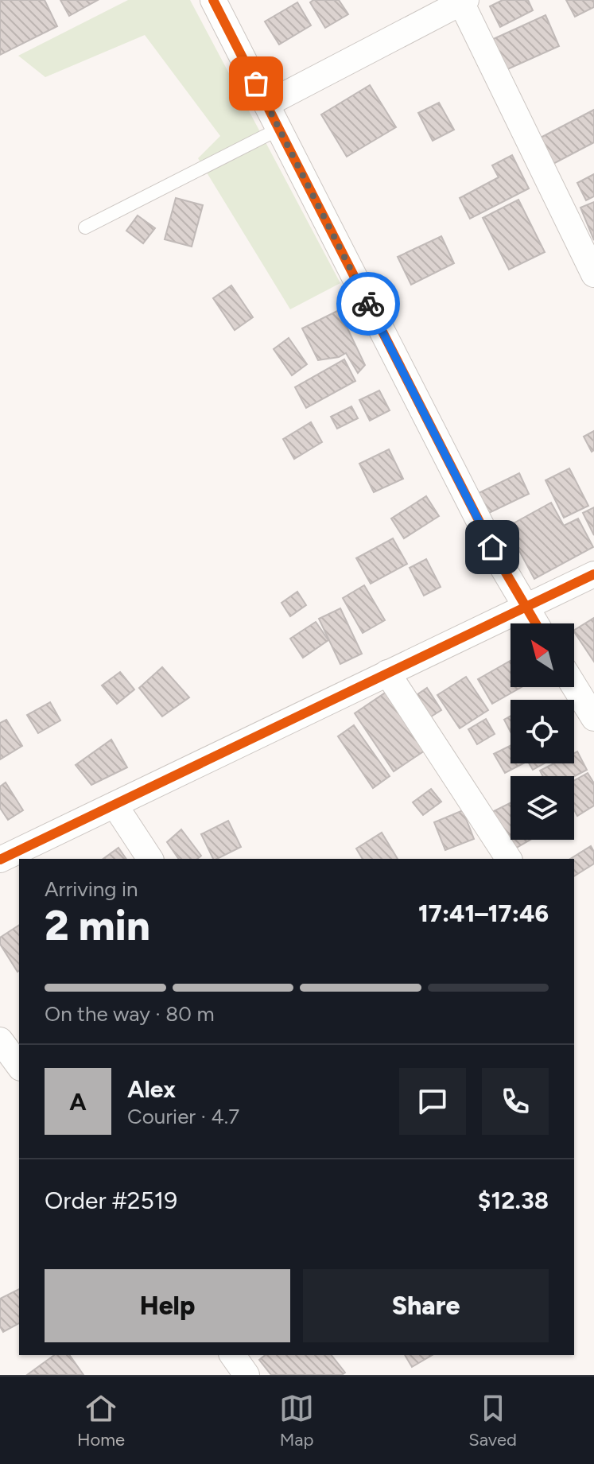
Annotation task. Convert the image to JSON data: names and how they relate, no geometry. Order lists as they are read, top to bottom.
{
  "north": "top left",
  "page": {
    "heading": ["2 min", "Arriving in", "17:41–17:46"],
    "panel": [
      "Alex",
      "Courier · 4.7",
      "Order #2519",
      "$12.38"
    ],
    "bar": "On the way · 80 m",
    "round": "A",
    "buttons": ["Help", "Share"],
    "tabs": ["Home", "Map", "Saved"]
  }
}
